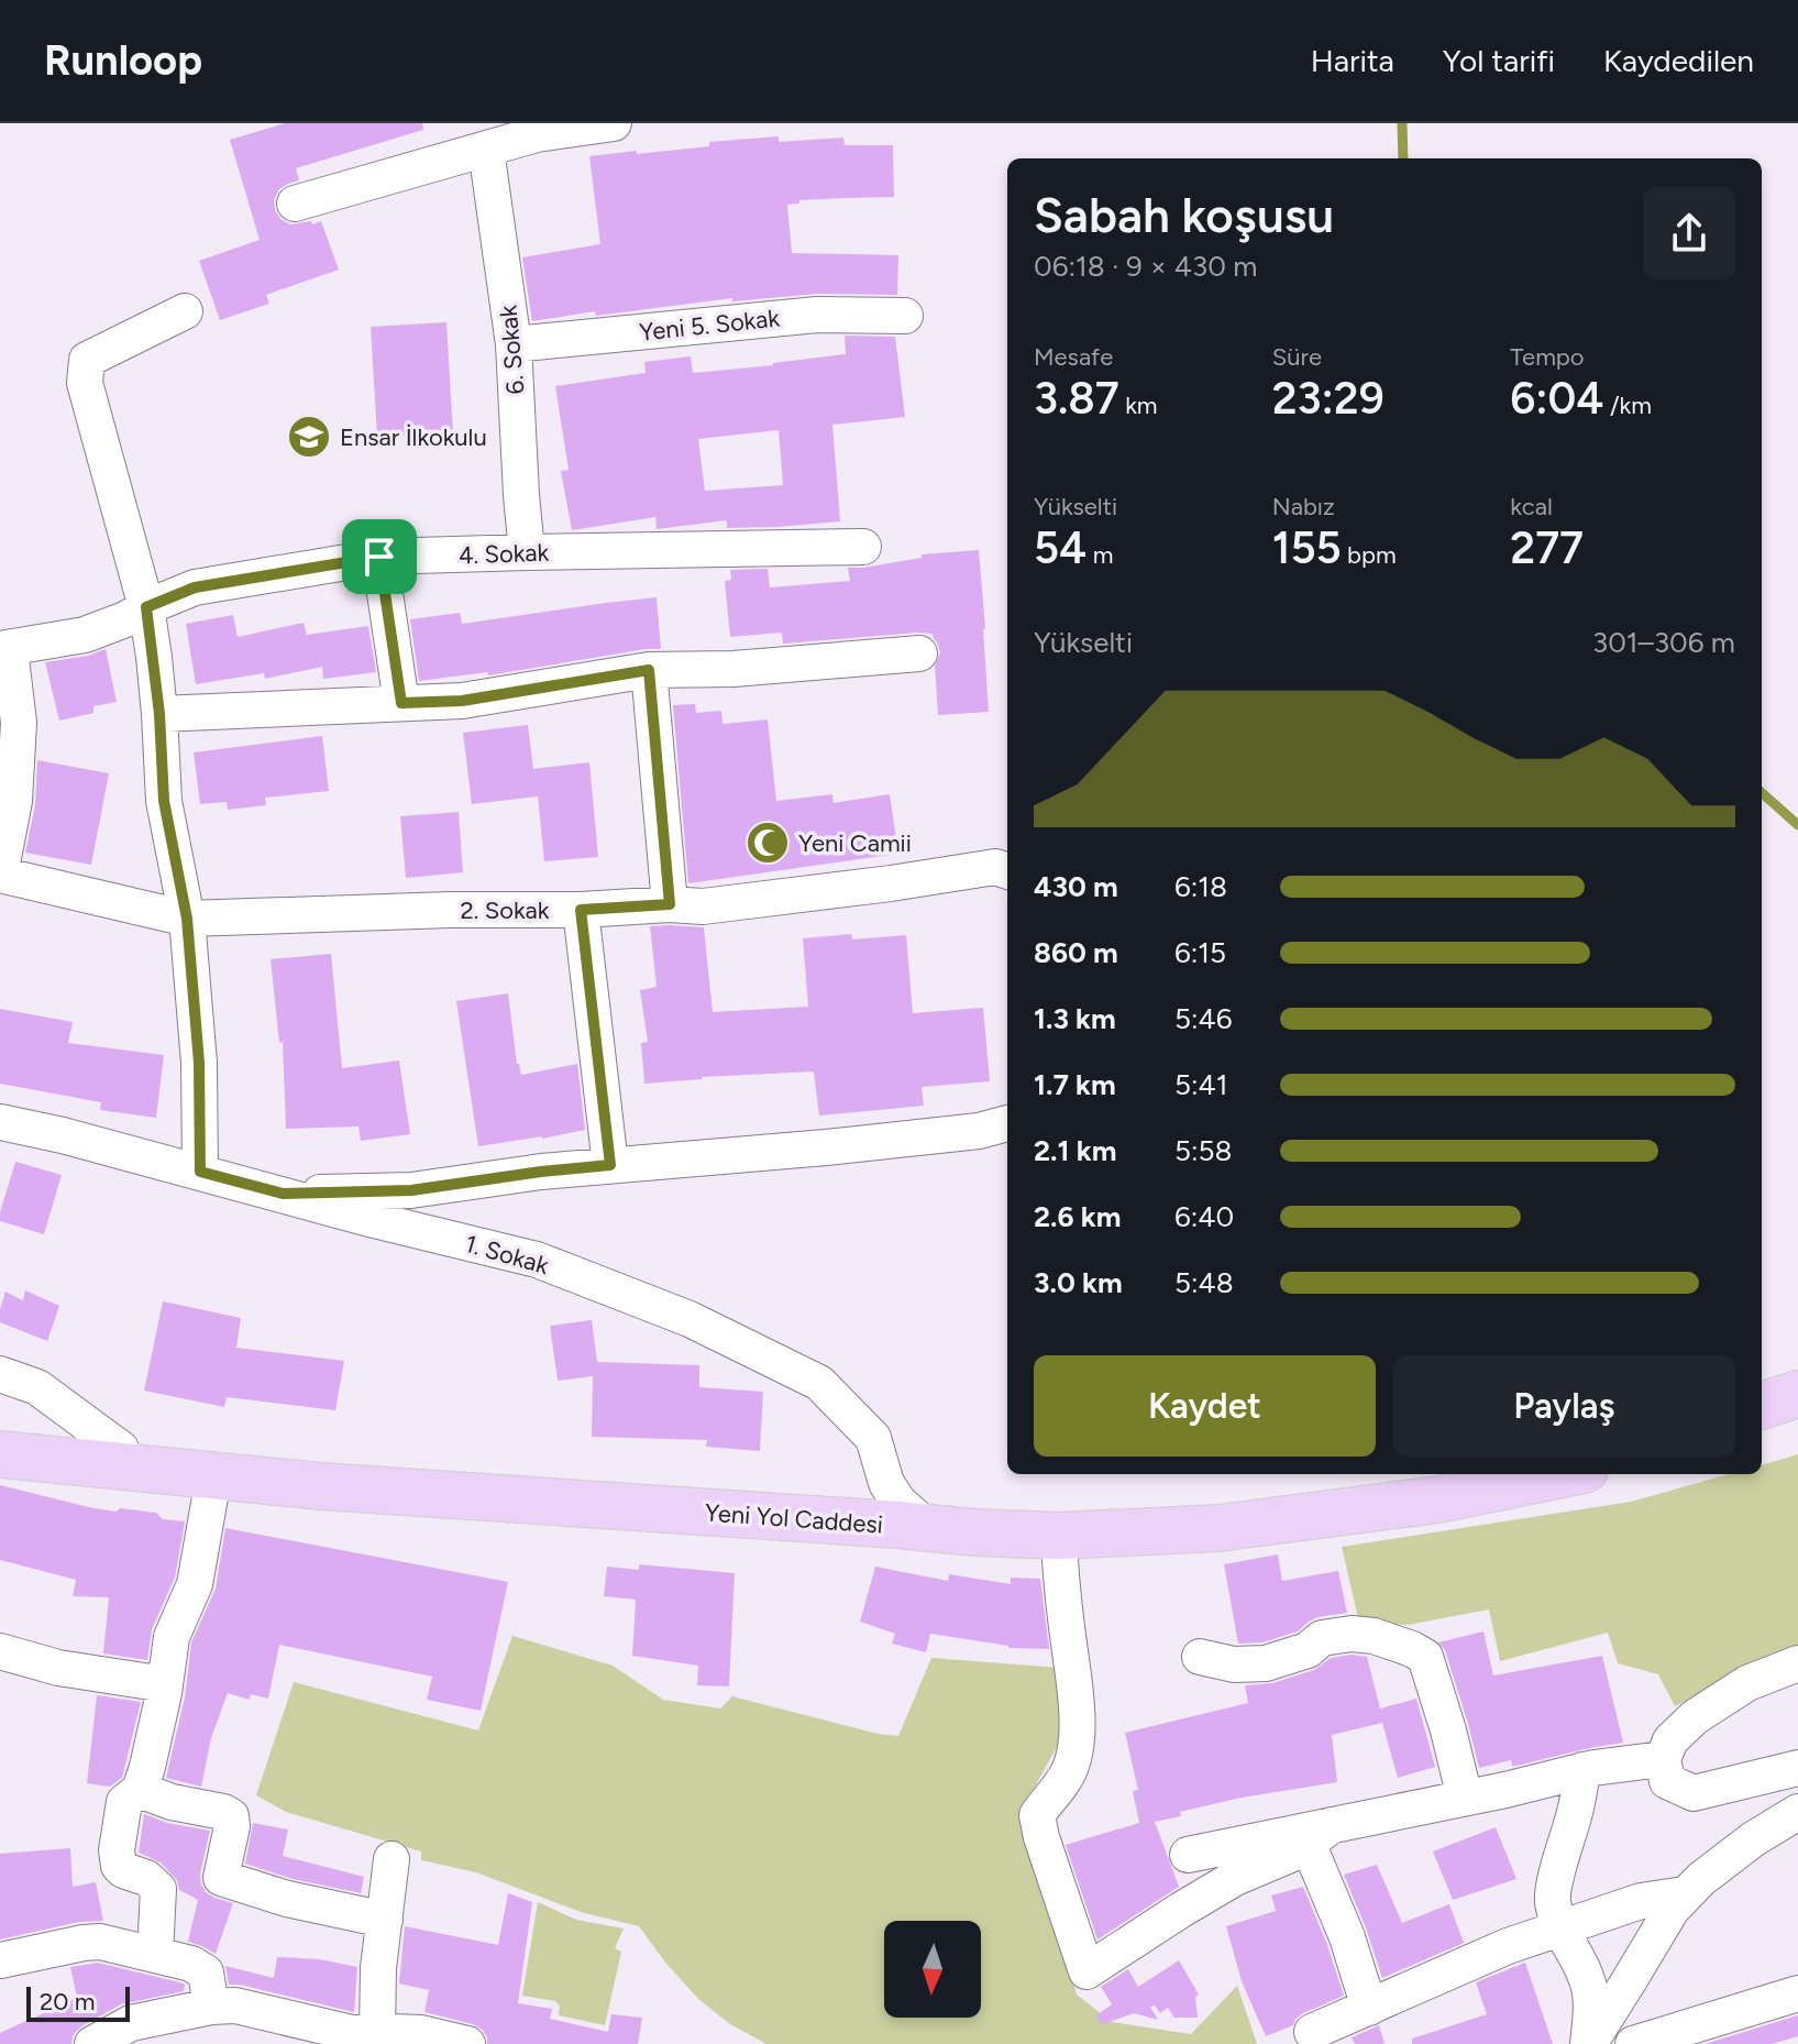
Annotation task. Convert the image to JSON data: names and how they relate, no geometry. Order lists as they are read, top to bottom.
{
  "streets": {
    "main road": ["Yeni Yol Caddesi"],
    "street": [
      "Yeni 5. Sokak",
      "6. Sokak",
      "4. Sokak",
      "2. Sokak",
      "1. Sokak"
    ]
  },
  "crossings": [
    ["Yeni 5. Sokak", "6. Sokak"],
    ["6. Sokak", "4. Sokak"],
    ["1. Sokak", "Yeni Yol Caddesi"]
  ],
  "places": {
    "school or university": ["Ensar İlkokulu"],
    "mosque": ["Yeni Camii"]
  },
  "scale_bar": "20 m",
  "north": "bottom",
  "page": {
    "header": "Runloop",
    "nav": ["Harita", "Yol tarifi", "Kaydedilen"],
    "heading": ["Sabah koşusu", "06:18 · 9 × 430 m"],
    "stats": [
      ["Mesafe", "3.87 km"],
      ["Süre", "23:29"],
      ["Tempo", "6:04 /km"],
      ["Yükselti", "54 m"],
      ["Nabız", "155 bpm"],
      ["kcal", "277"]
    ],
    "chart": ["Yükselti", "301–306 m"],
    "list": [
      {
        "name": "430 m",
        "note": "6:18"
      },
      {
        "name": "860 m",
        "note": "6:15"
      },
      {
        "name": "1.3 km",
        "note": "5:46"
      },
      {
        "name": "1.7 km",
        "note": "5:41"
      },
      {
        "name": "2.1 km",
        "note": "5:58"
      },
      {
        "name": "2.6 km",
        "note": "6:40"
      },
      {
        "name": "3.0 km",
        "note": "5:48"
      }
    ],
    "buttons": ["Kaydet", "Paylaş"],
    "scale": "20 m"
  }
}
